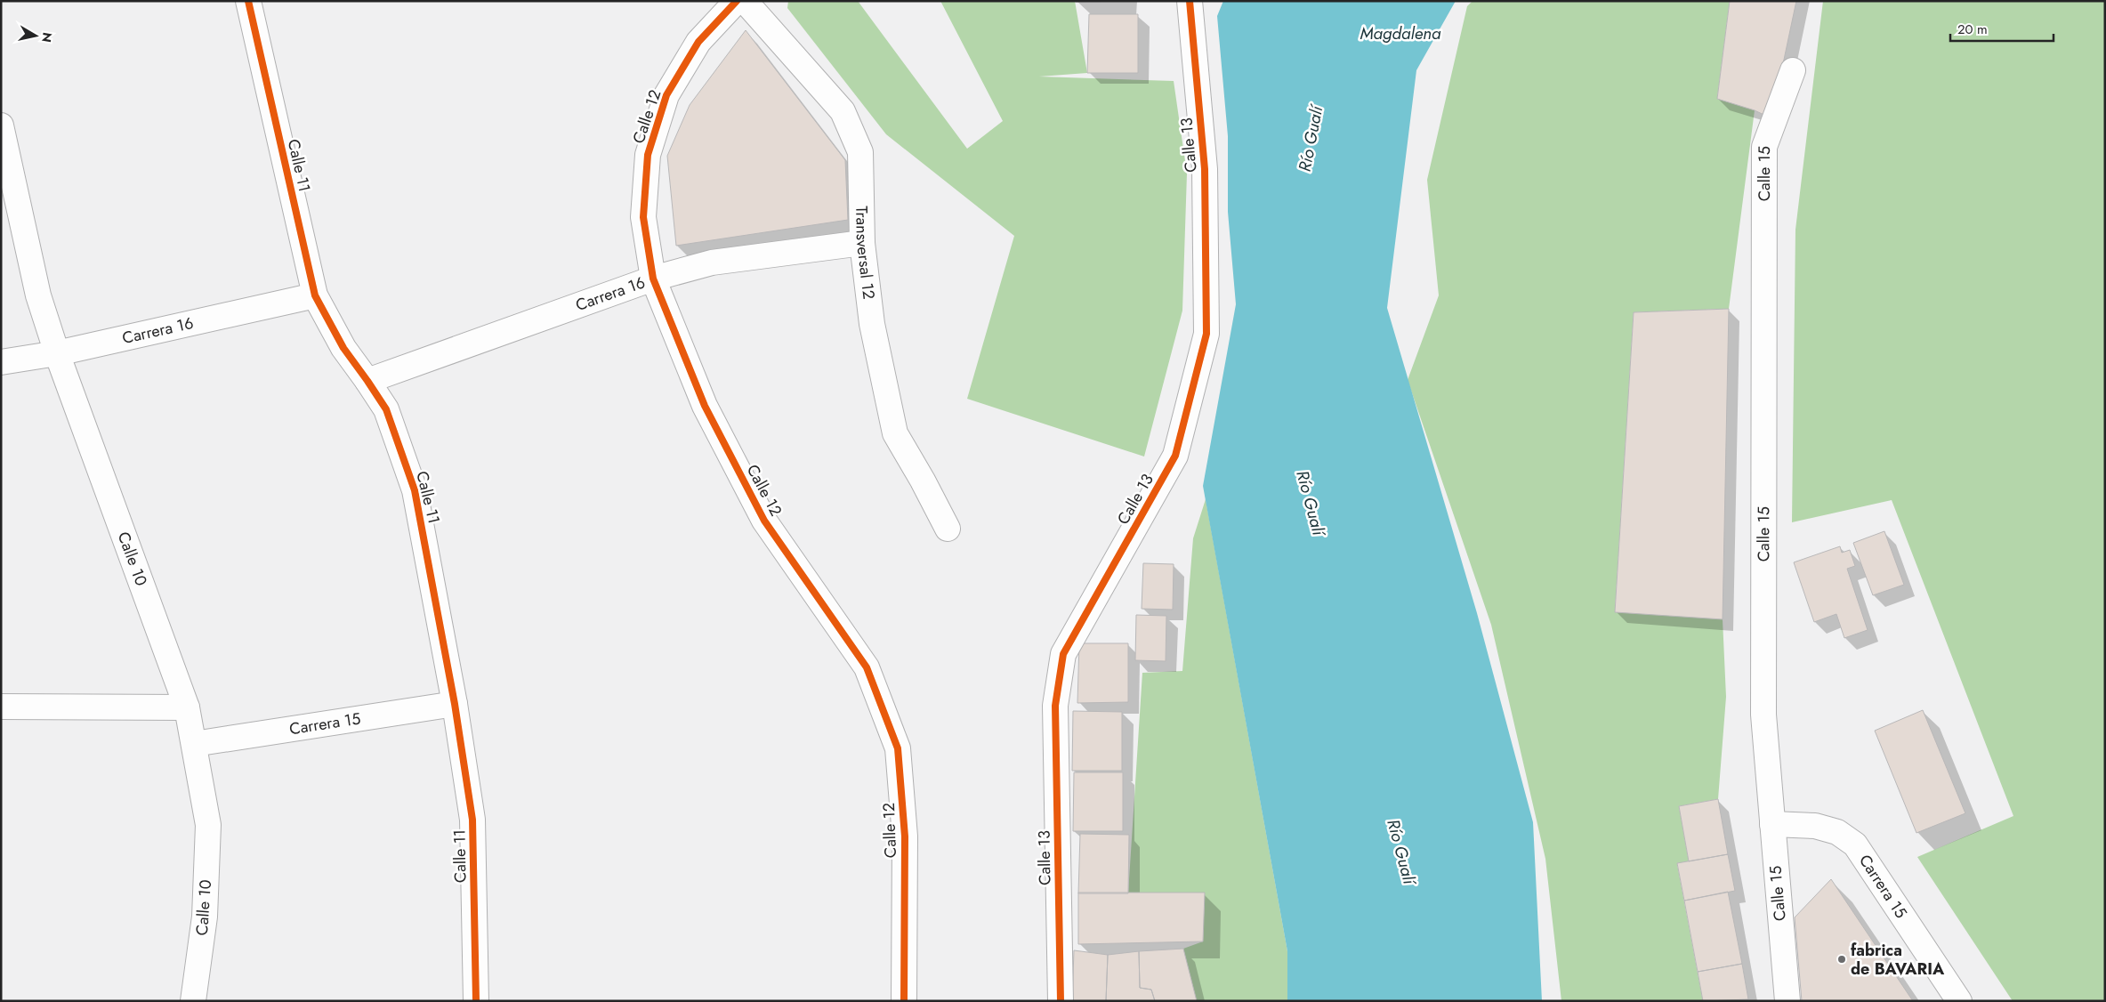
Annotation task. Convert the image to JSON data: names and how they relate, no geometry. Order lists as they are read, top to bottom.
{
  "streets": {
    "street": [
      "Calle 12",
      "Calle 13",
      "Calle 11",
      "Calle 15",
      "Transversal 12",
      "Carrera 16",
      "Calle 10",
      "Carrera 15"
    ]
  },
  "crossings": [
    ["Calle 12", "Carrera 16"],
    ["Calle 11", "Carrera 16"],
    ["Calle 11", "Carrera 15"],
    ["Calle 15", "Carrera 15"],
    ["Transversal 12", "Carrera 16"],
    ["Carrera 16", "Calle 10"],
    ["Calle 10", "Carrera 15"]
  ],
  "water": ["Magdalena", "Río Gualí"],
  "places": ["fabrica de BAVARIA"],
  "scale_bar": "20 m",
  "north": "right"
}
